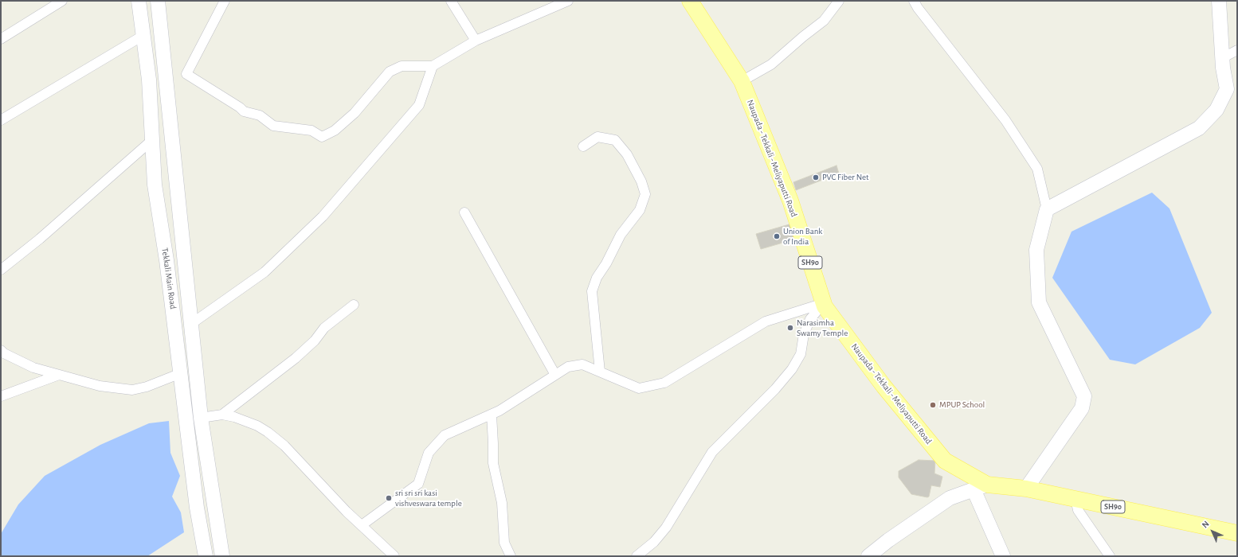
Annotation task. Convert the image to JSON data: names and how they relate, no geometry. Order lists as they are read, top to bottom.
{
  "streets": {
    "main road": ["Naupada - Tekkali - Meliyaputti Road", "SH90", "Tekkali Main Road"]
  },
  "places": [
    "PVC Fiber Net",
    "Union Bank of India",
    "Narasimha Swamy Temple",
    "MPUP School",
    "sri sri sri kasi vishveswara temple"
  ],
  "north": "top left"
}
